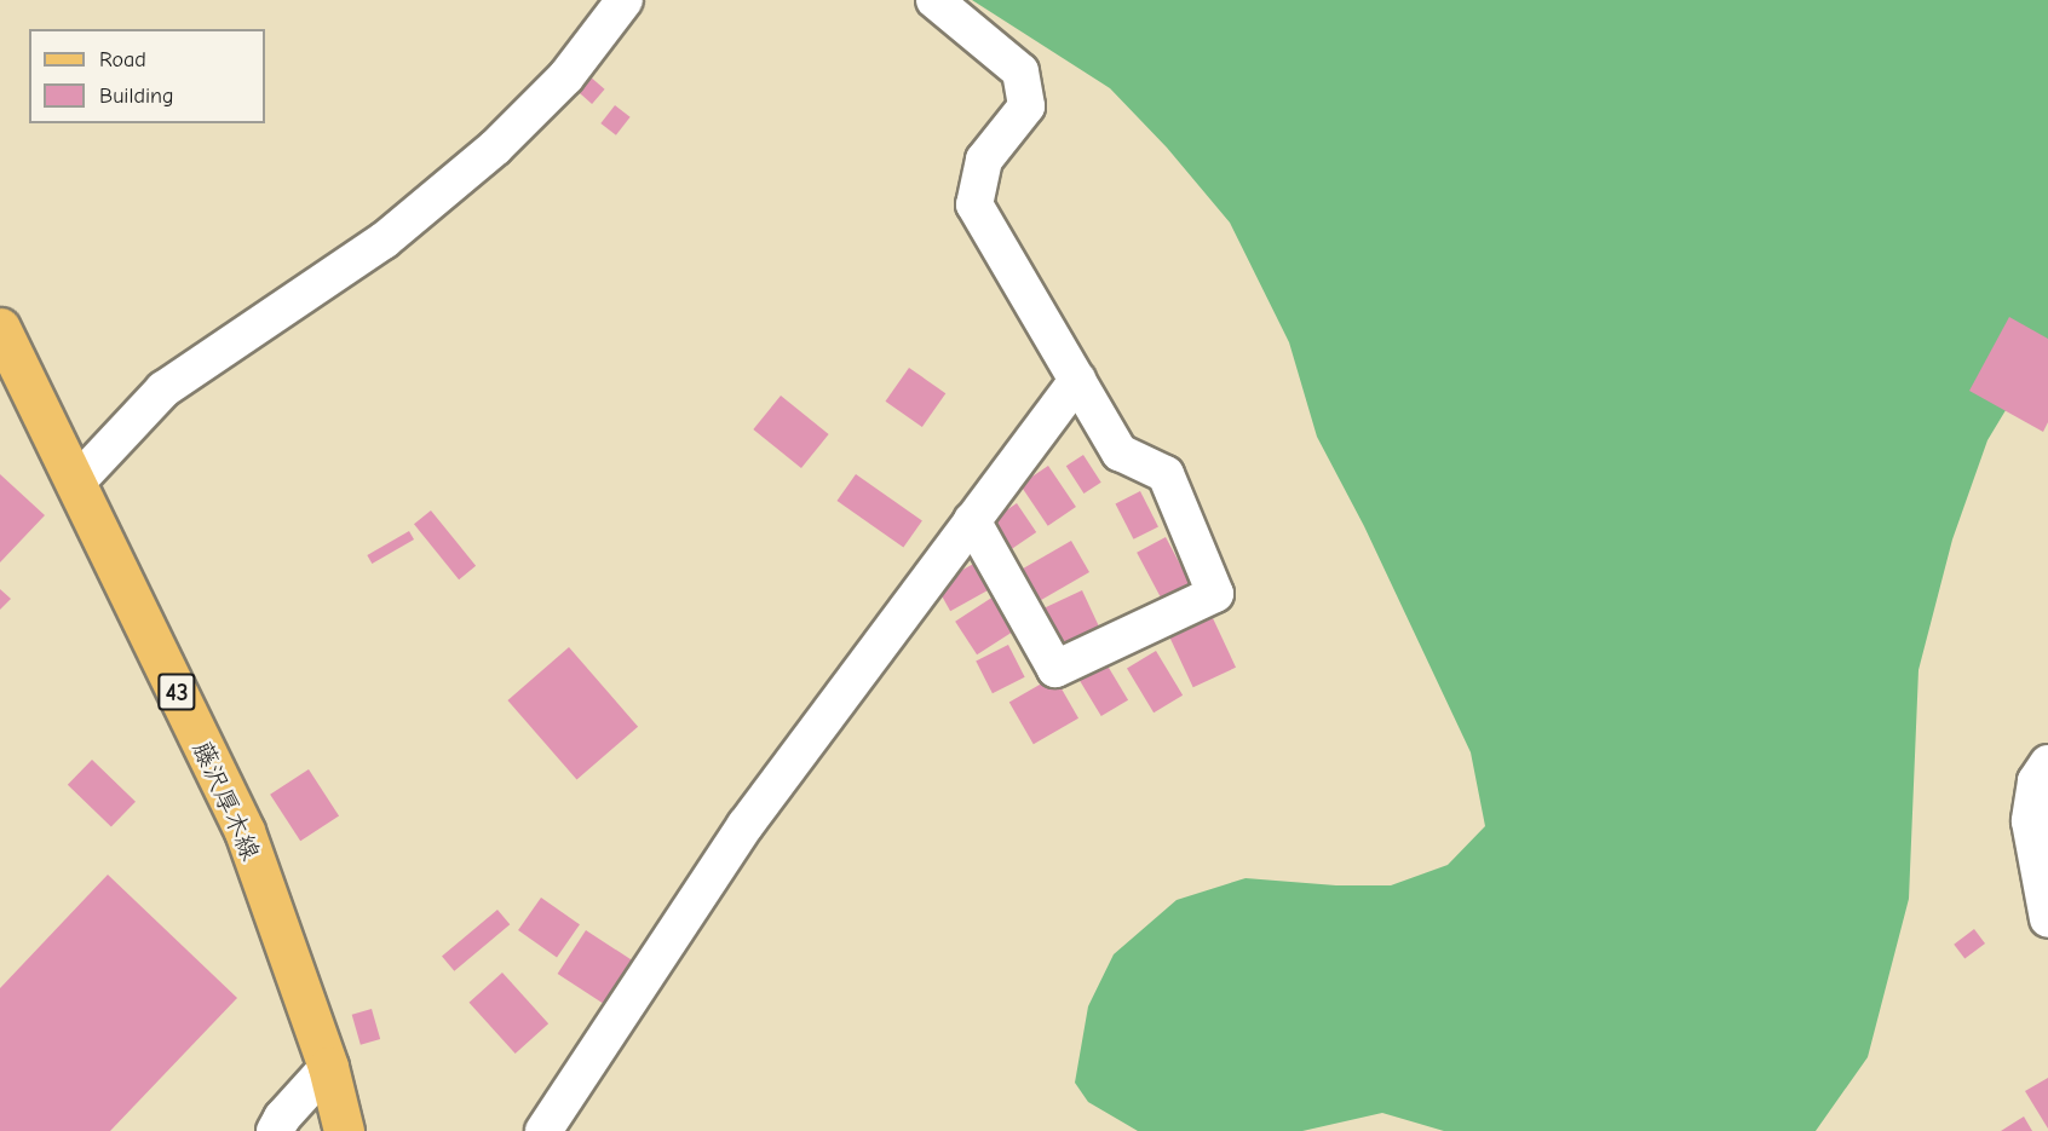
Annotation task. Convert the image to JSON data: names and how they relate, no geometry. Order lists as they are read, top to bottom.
{
  "streets": {
    "main road": ["43", "藤沢厚木線"]
  },
  "legend": ["Road", "Building"]
}
